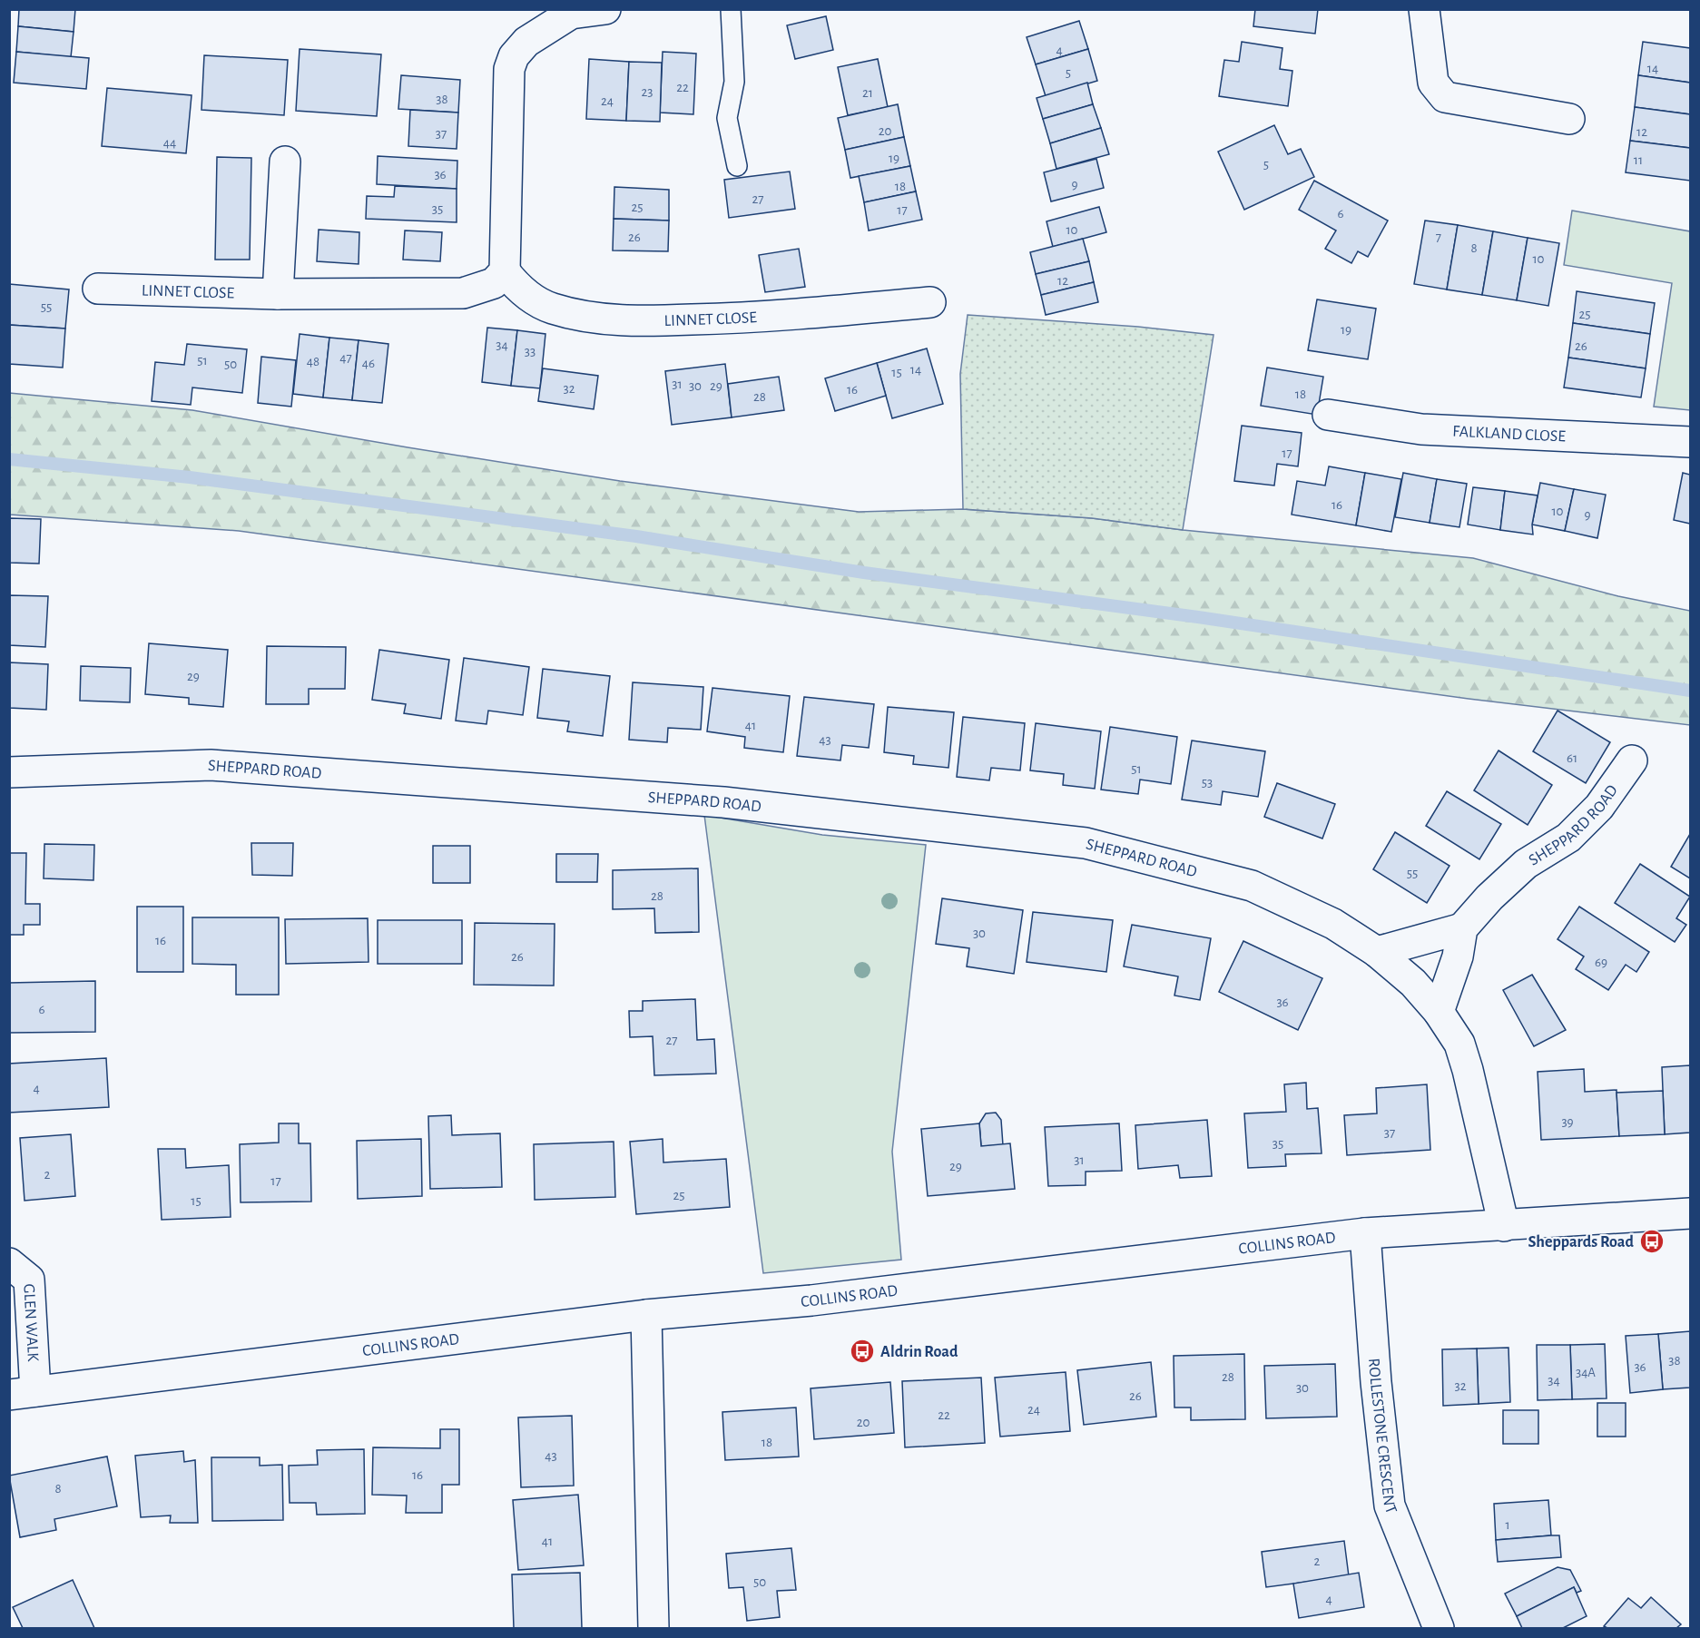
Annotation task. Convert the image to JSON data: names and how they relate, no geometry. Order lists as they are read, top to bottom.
{
  "streets": {
    "street": [
      "LINNET CLOSE",
      "FALKLAND CLOSE",
      "SHEPPARD ROAD",
      "COLLINS ROAD",
      "GLEN WALK",
      "ROLLESTONE CRESCENT"
    ]
  },
  "crossings": [
    ["SHEPPARD ROAD", "COLLINS ROAD"],
    ["COLLINS ROAD", "GLEN WALK"],
    ["COLLINS ROAD", "ROLLESTONE CRESCENT"]
  ],
  "places": {
    "bus stop": ["Sheppards Road", "Aldrin Road"]
  },
  "house_numbers": [
    "4",
    "14",
    "5",
    "22",
    "23",
    "21",
    "38",
    "24",
    "20",
    "12",
    "37",
    "44",
    "19",
    "11",
    "5",
    "36",
    "9",
    "18",
    "27",
    "25",
    "35",
    "17",
    "6",
    "10",
    "26",
    "7",
    "8",
    "10",
    "12",
    "55",
    "25",
    "19",
    "34",
    "26",
    "33",
    "47",
    "51",
    "48",
    "46",
    "50",
    "14",
    "15",
    "31",
    "30",
    "29",
    "32",
    "16",
    "18",
    "28",
    "17",
    "16",
    "10",
    "9",
    "29",
    "41",
    "43",
    "61",
    "51",
    "53",
    "55",
    "28",
    "30",
    "16",
    "26",
    "69",
    "36",
    "6",
    "27",
    "4",
    "39",
    "37",
    "35",
    "31",
    "29",
    "2",
    "17",
    "25",
    "15",
    "38",
    "36",
    "34A",
    "28",
    "34",
    "32",
    "30",
    "26",
    "24",
    "22",
    "20",
    "18",
    "43",
    "16",
    "8",
    "1",
    "41",
    "2",
    "50",
    "4"
  ]
}
